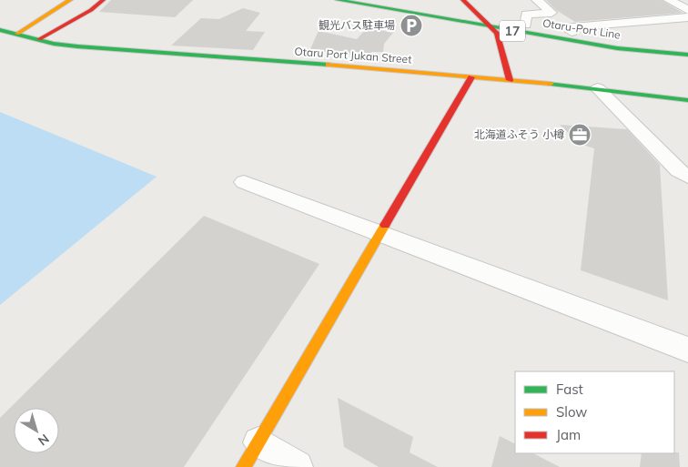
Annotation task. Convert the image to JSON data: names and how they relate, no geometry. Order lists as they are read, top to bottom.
{
  "streets": {
    "street": ["Otaru-Port Line", "17", "Otaru Port Jukan Street"]
  },
  "places": {
    "parking": ["観光バス駐車場"],
    "office": ["北海道ふそう 小樽"]
  },
  "legend": ["Fast", "Slow", "Jam"],
  "north": "bottom right"
}
